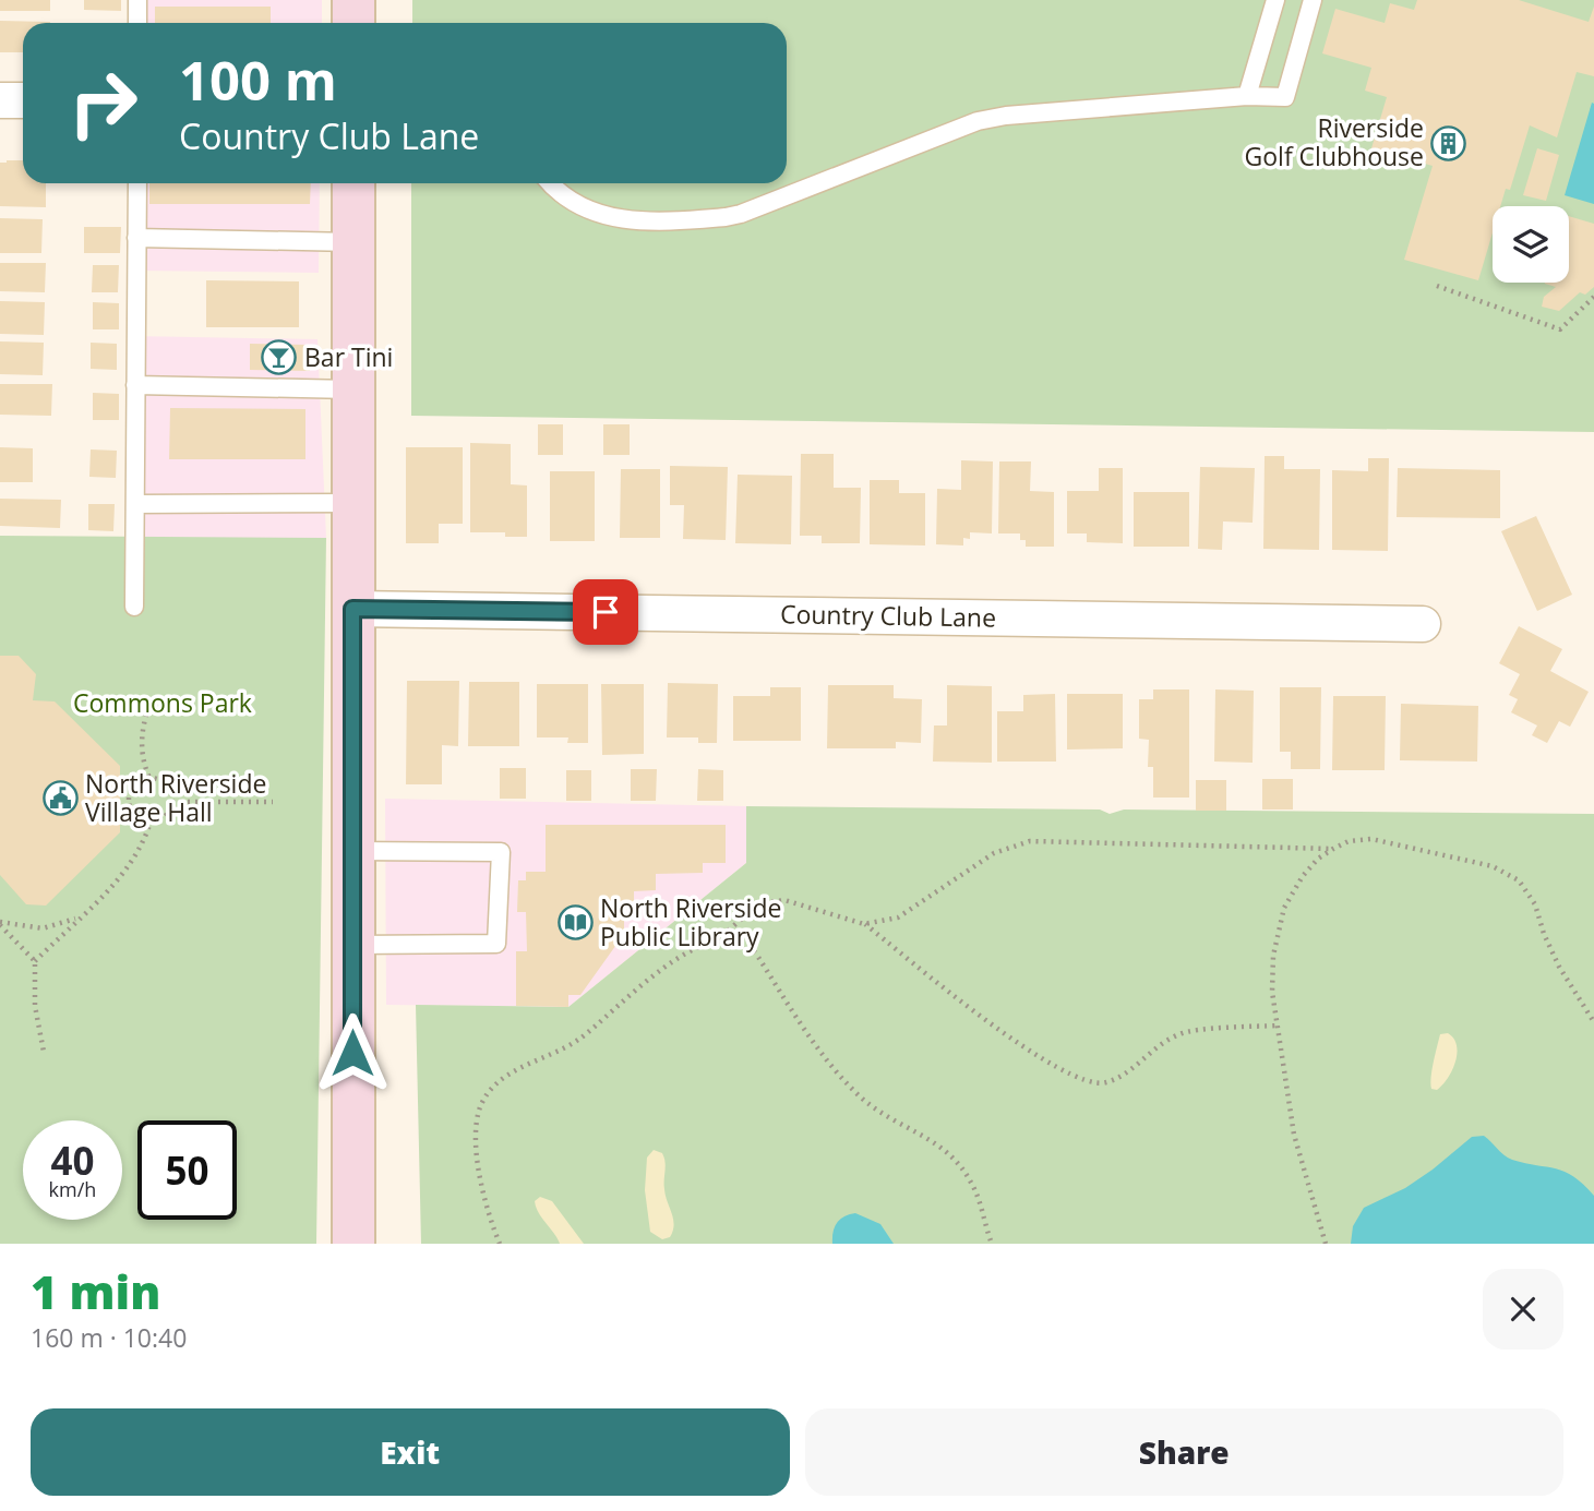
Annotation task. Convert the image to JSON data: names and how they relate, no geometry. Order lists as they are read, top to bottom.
{
  "streets": {
    "street": ["Country Club Lane"]
  },
  "parks": ["Commons Park"],
  "places": {
    "building": ["Riverside Golf Clubhouse"],
    "bar": ["Bar Tini"],
    "public building": ["North Riverside Village Hall"],
    "library": ["North Riverside Public Library"]
  },
  "page": {
    "turn": ["100 m", "Country Club Lane"],
    "speed": "40 km/h",
    "limit": "50",
    "heading": ["1 min", "160 m · 10:40"],
    "buttons": ["Exit", "Share"]
  }
}
